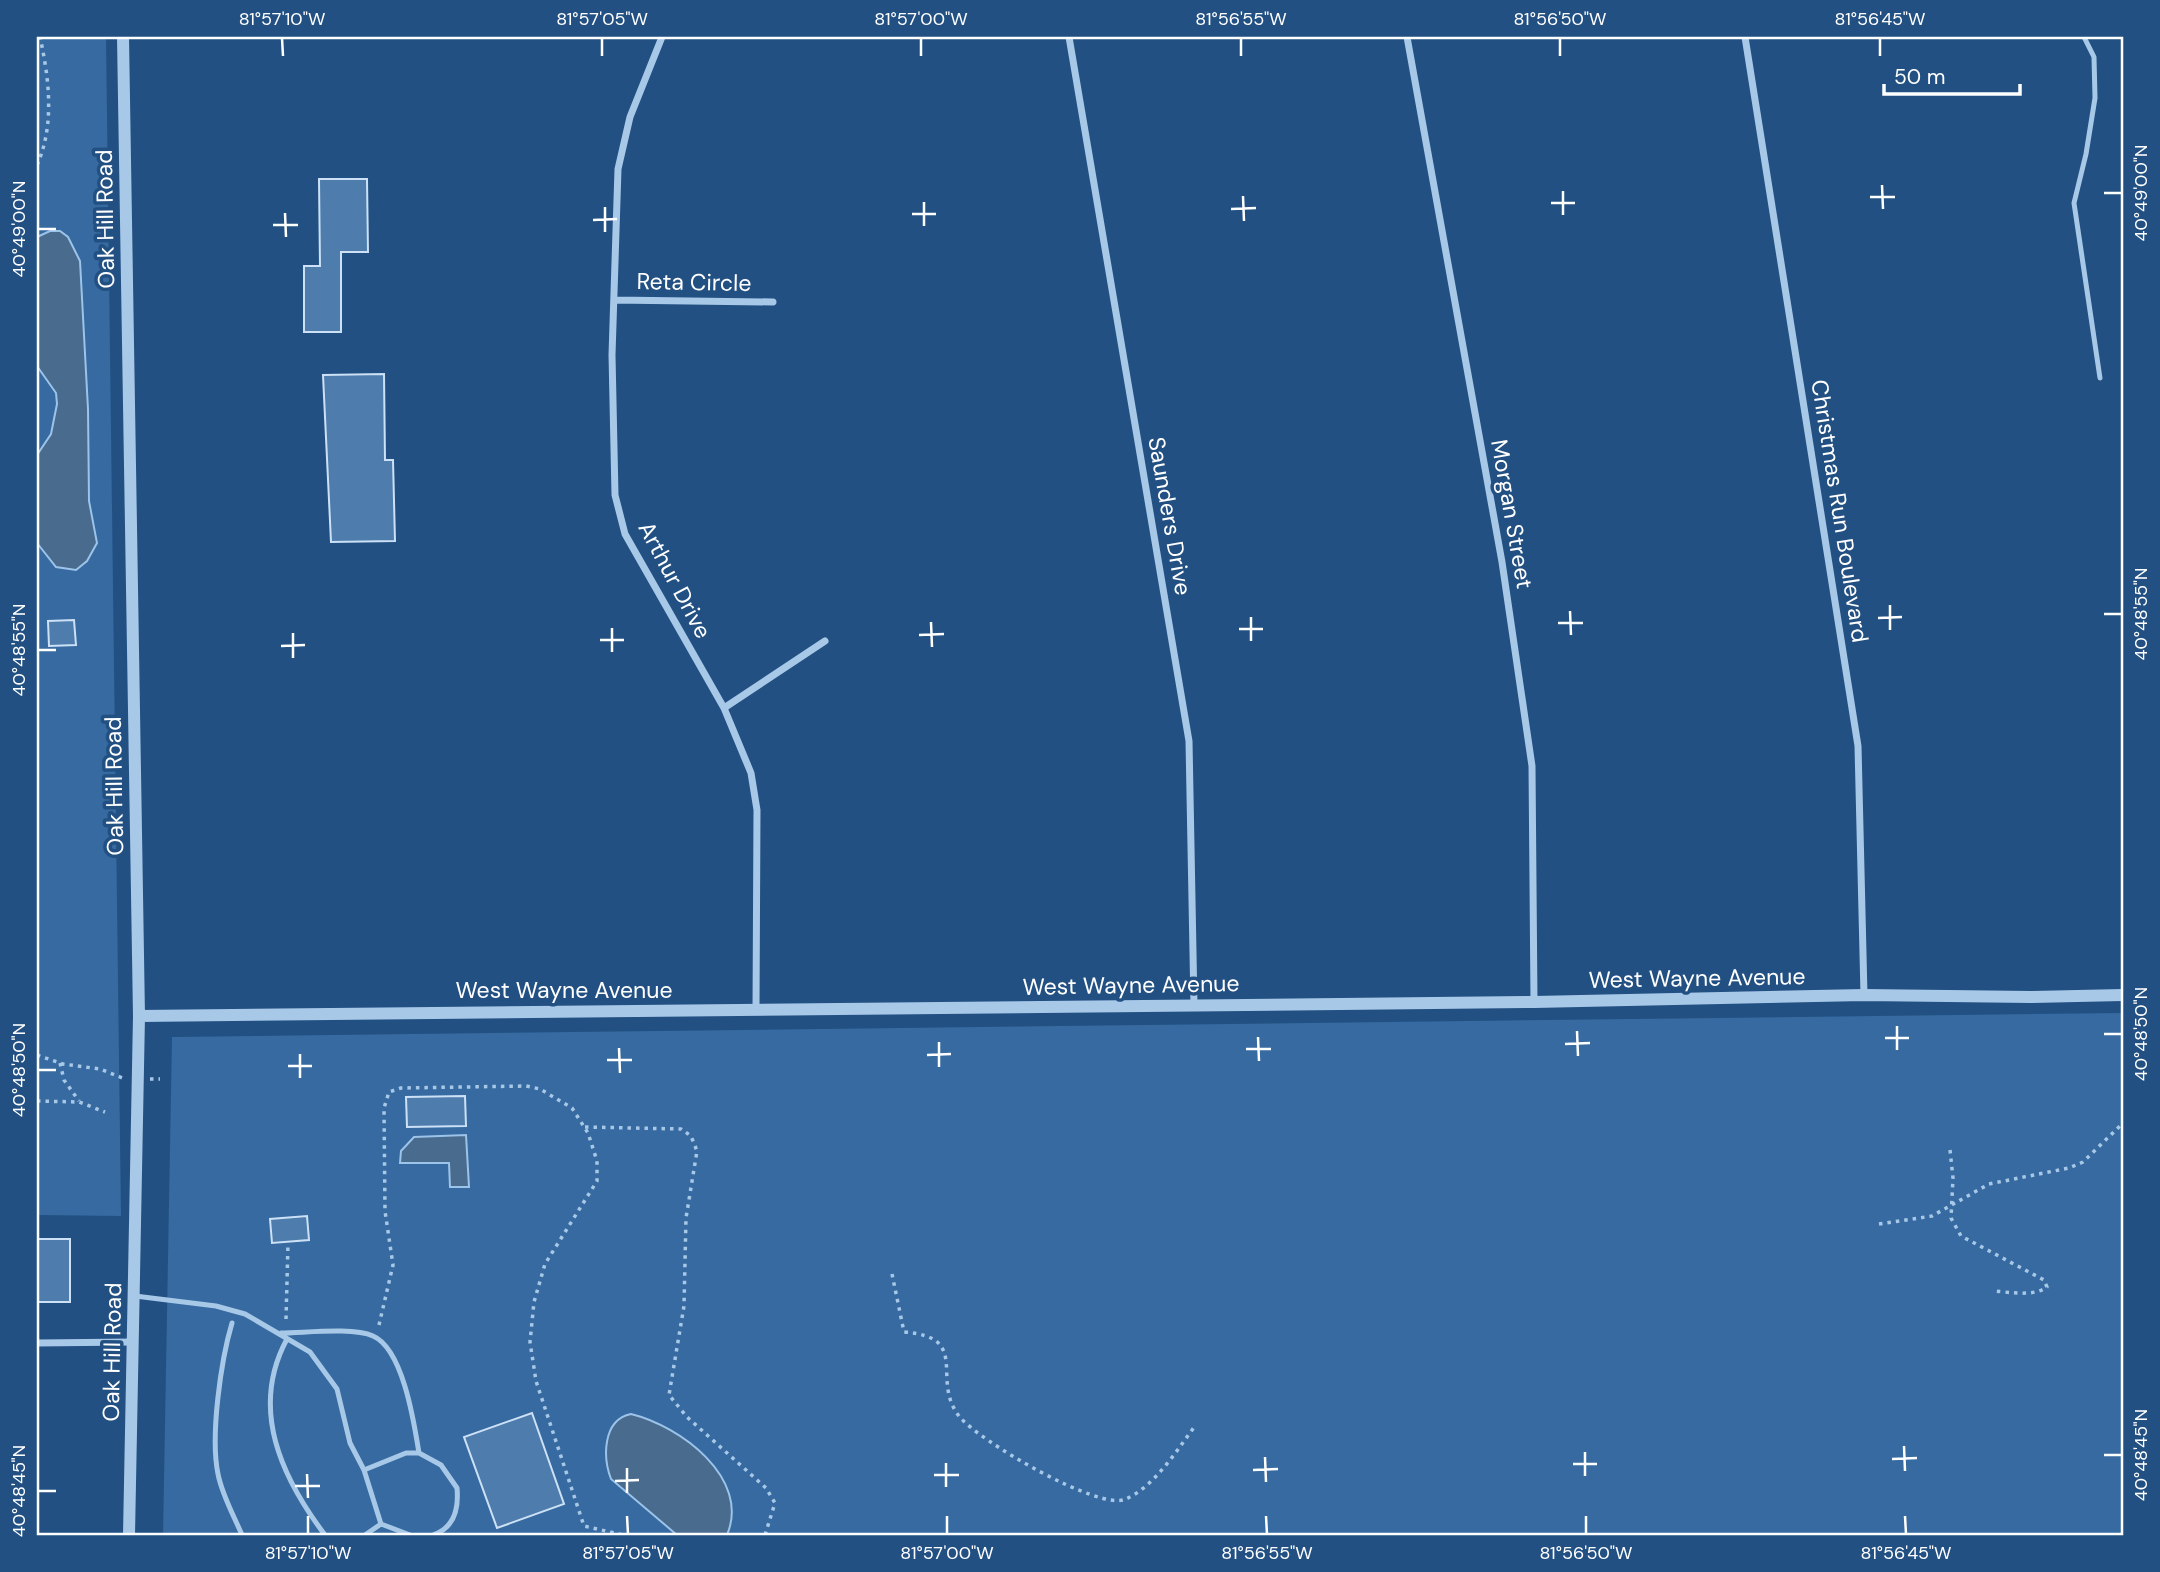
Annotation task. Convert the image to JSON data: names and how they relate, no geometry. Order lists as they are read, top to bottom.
{
  "streets": {
    "street": [
      "Oak Hill Road",
      "Reta Circle",
      "Christmas Run Boulevard",
      "Morgan Street",
      "Saunders Drive",
      "Arthur Drive",
      "West Wayne Avenue"
    ]
  },
  "crossings": [
    ["Oak Hill Road", "West Wayne Avenue"],
    ["Reta Circle", "Arthur Drive"],
    ["Christmas Run Boulevard", "West Wayne Avenue"],
    ["Morgan Street", "West Wayne Avenue"],
    ["Saunders Drive", "West Wayne Avenue"],
    ["Arthur Drive", "West Wayne Avenue"]
  ],
  "scale_bar": "50 m",
  "coordinates": [
    "81°57'10\"W",
    "81°57'05\"W",
    "81°57'00\"W",
    "81°56'55\"W",
    "81°56'50\"W",
    "81°56'45\"W",
    "40°49'00\"N",
    "40°48'55\"N",
    "40°48'50\"N",
    "40°48'45\"N"
  ]
}
